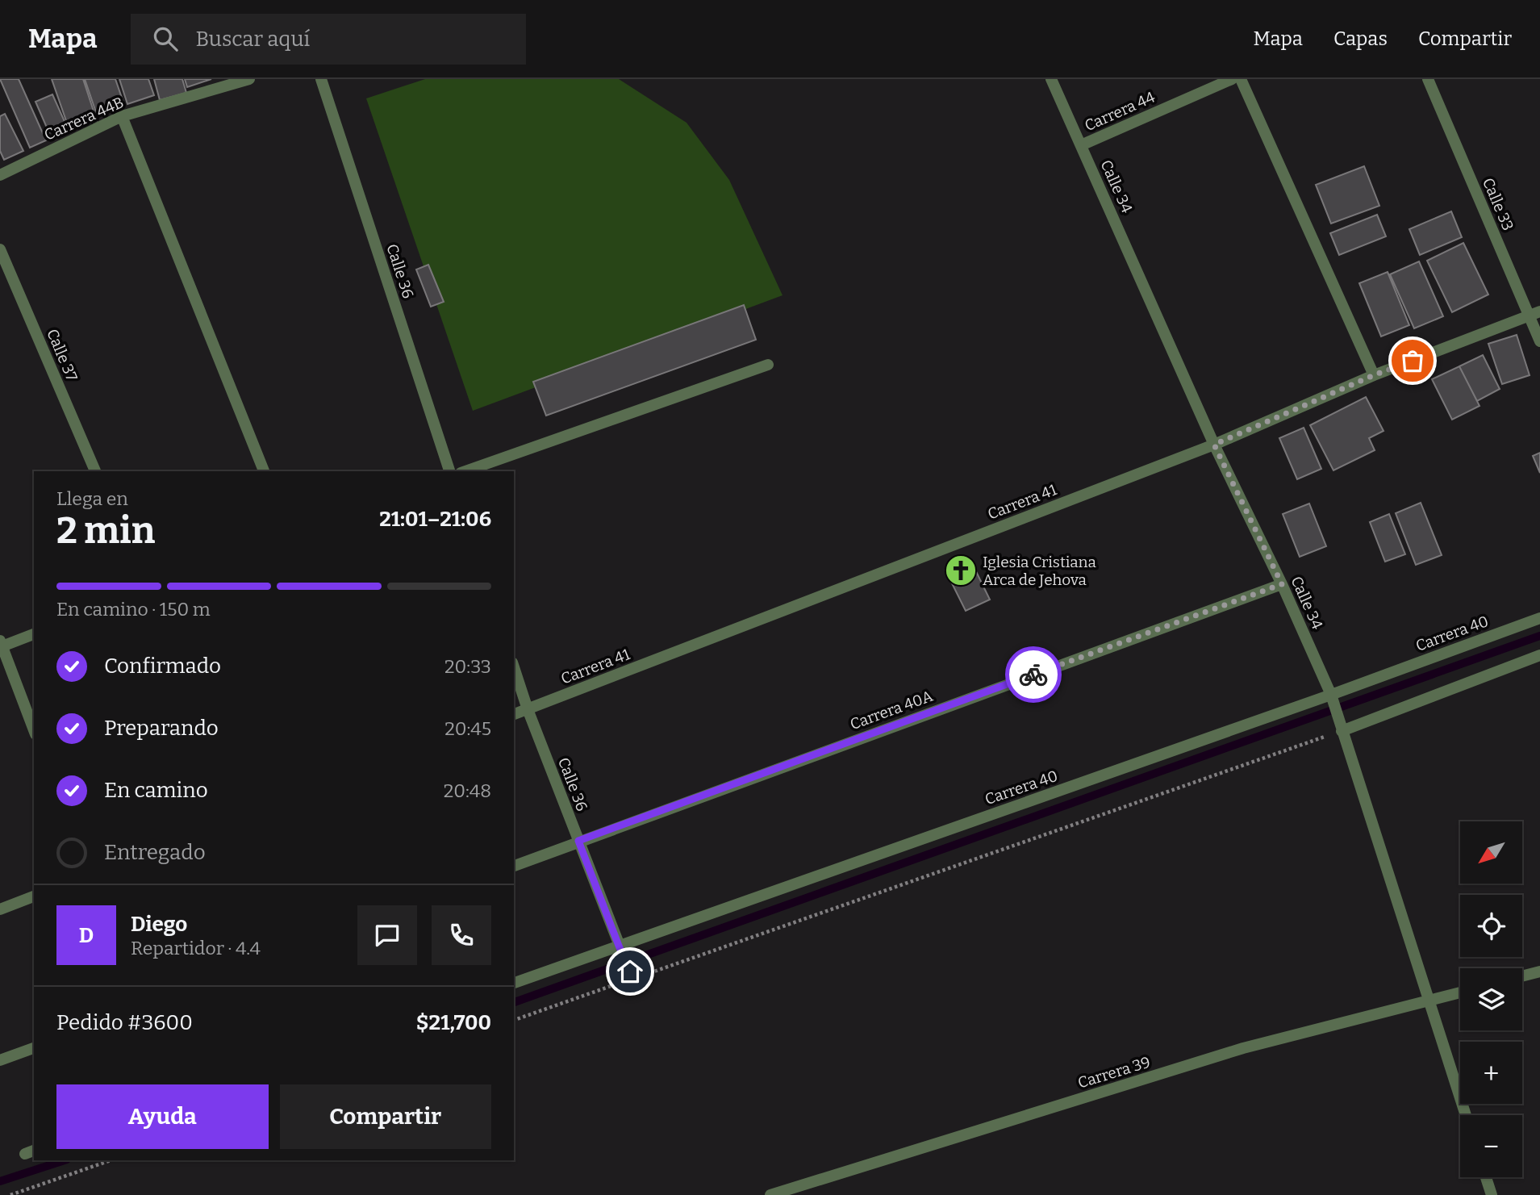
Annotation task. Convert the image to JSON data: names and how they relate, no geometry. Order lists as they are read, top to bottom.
{
  "streets": {
    "street": [
      "Carrera 44",
      "Carrera 44B",
      "Calle 34",
      "Calle 33",
      "Calle 36",
      "Calle 37",
      "Carrera 41",
      "Carrera 40",
      "Carrera 40A",
      "Carrera 39"
    ]
  },
  "crossings": [
    ["Carrera 44", "Calle 34"],
    ["Calle 34", "Carrera 41"],
    ["Calle 34", "Carrera 40"],
    ["Calle 34", "Carrera 40A"],
    ["Calle 34", "Carrera 39"],
    ["Calle 33", "Carrera 41"],
    ["Calle 36", "Carrera 41"],
    ["Calle 36", "Carrera 40"],
    ["Calle 36", "Carrera 40A"]
  ],
  "places": {
    "church": ["Iglesia Cristiana Arca de Jehova"]
  },
  "north": "bottom left",
  "page": {
    "header": "Mapa",
    "search": "Buscar aquí",
    "nav": ["Mapa", "Capas", "Compartir"],
    "heading": ["2 min", "Llega en", "21:01–21:06"],
    "panel": [
      "Diego",
      "Repartidor · 4.4",
      "Pedido #3600",
      "$21,700"
    ],
    "bar": "En camino · 150 m",
    "list": [
      ["Confirmado", "20:33"],
      ["Preparando", "20:45"],
      ["En camino", "20:48"],
      "Entregado"
    ],
    "map_buttons": ["+", "−"],
    "round": "D",
    "buttons": ["Ayuda", "Compartir"]
  }
}
